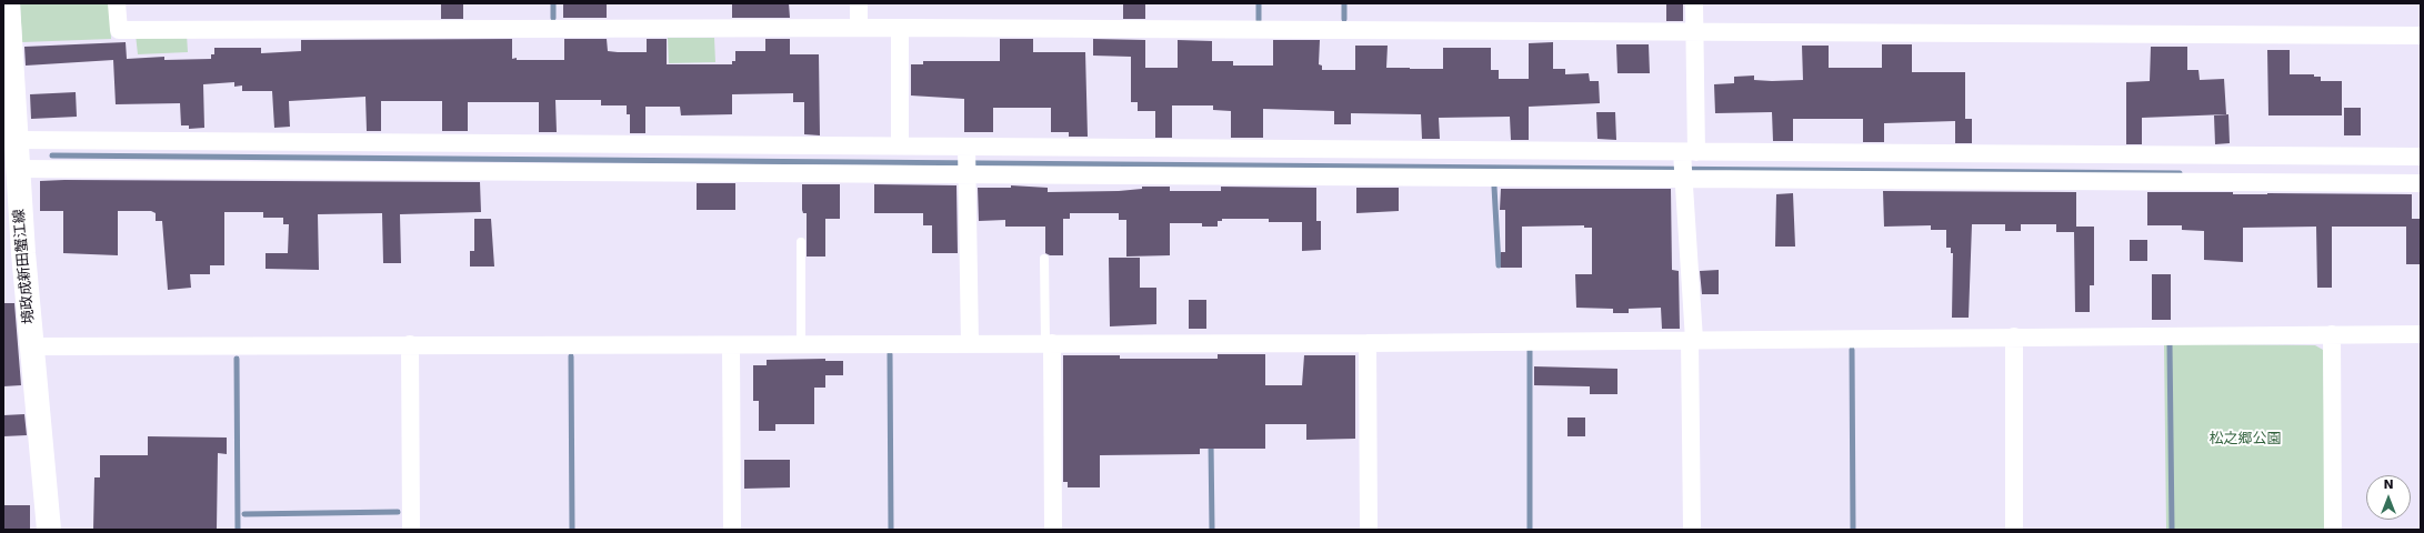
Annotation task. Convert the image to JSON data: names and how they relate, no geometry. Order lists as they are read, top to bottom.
{
  "streets": {
    "main road": ["境政成新田蟹江線"]
  },
  "parks": ["松之郷公園"],
  "north": "top"
}
